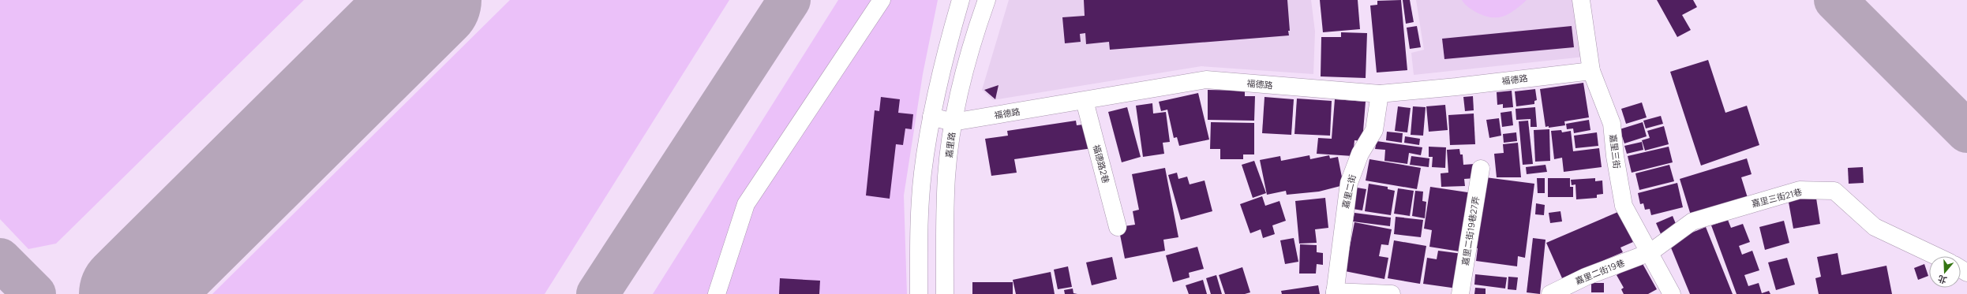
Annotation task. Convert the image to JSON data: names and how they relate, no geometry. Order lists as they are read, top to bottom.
{
  "streets": {
    "street": [
      "福德路",
      "嘉里路",
      "嘉里三街",
      "福德路2巷",
      "嘉里二街",
      "嘉里三街21巷",
      "嘉里二街19巷27弄",
      "嘉里二街19巷"
    ]
  },
  "crossings": [
    ["福德路", "嘉里路"],
    ["福德路", "嘉里三街"],
    ["福德路", "福德路2巷"],
    ["福德路", "嘉里二街"],
    ["嘉里三街", "嘉里三街21巷"],
    ["嘉里三街", "嘉里二街19巷"],
    ["嘉里三街21巷", "嘉里二街19巷"]
  ],
  "north": "bottom"
}
